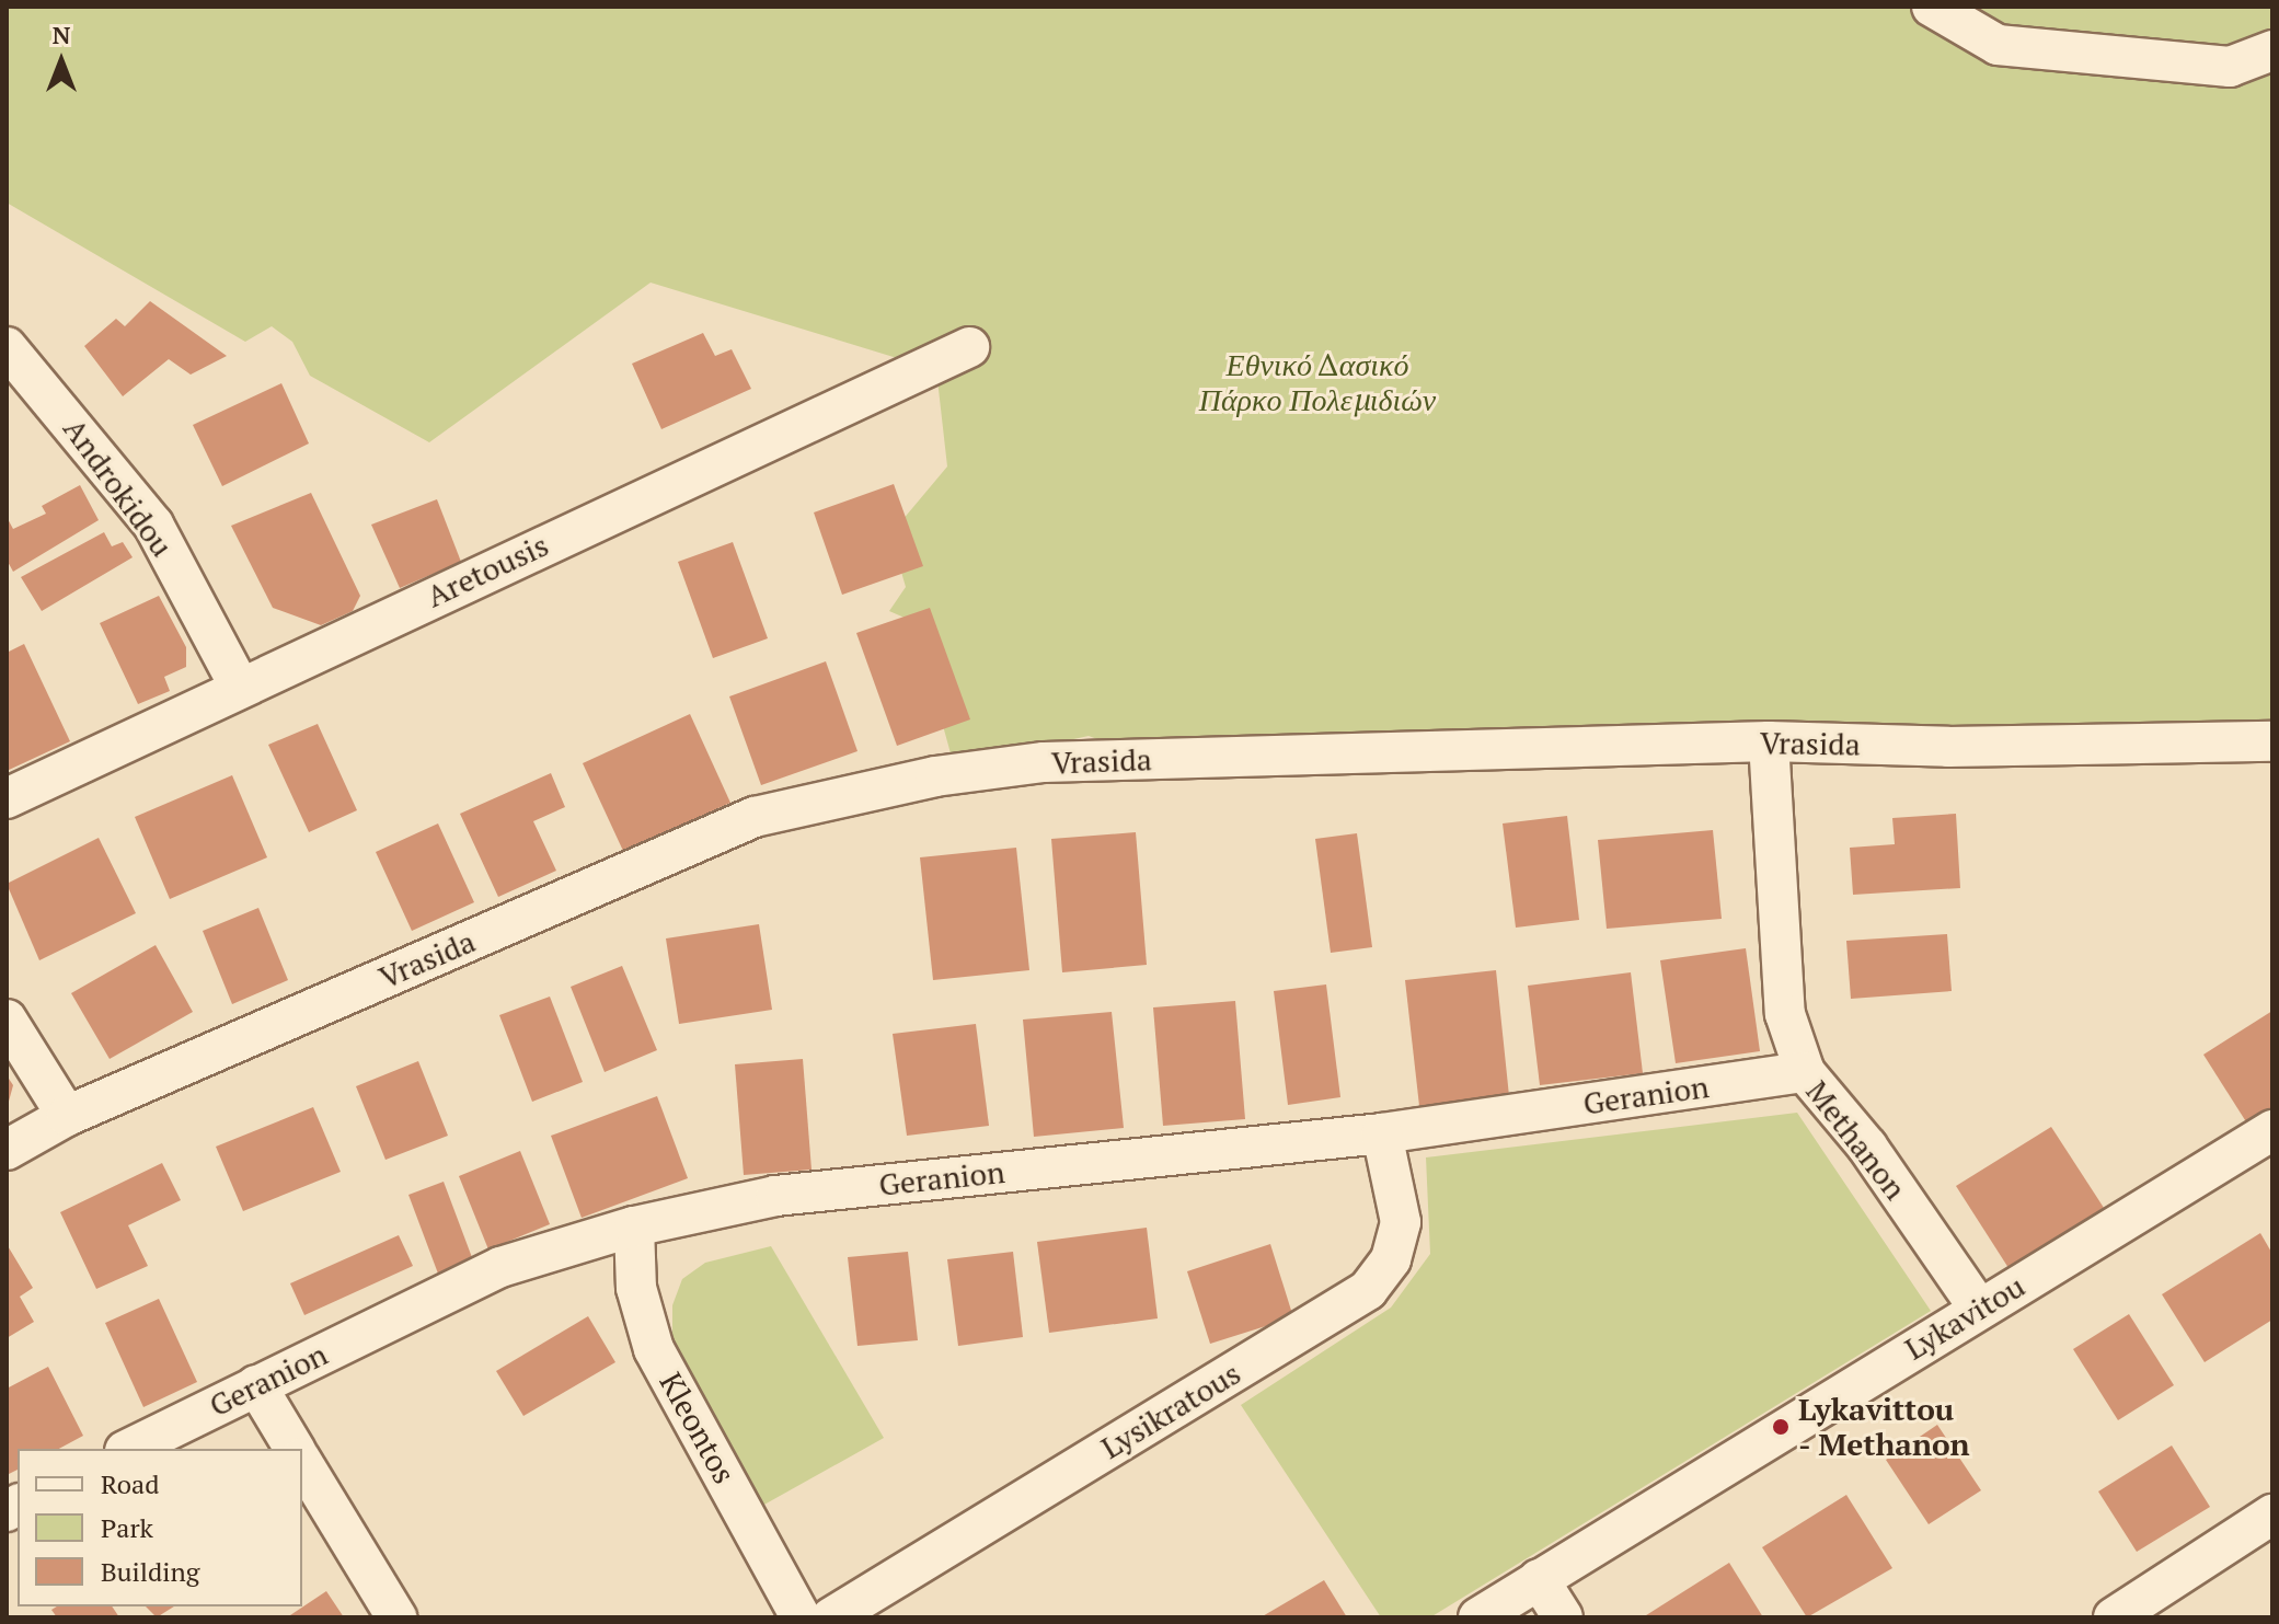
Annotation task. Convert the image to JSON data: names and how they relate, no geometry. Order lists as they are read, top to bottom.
{
  "streets": {
    "street": [
      "Androkidou",
      "Aretousis",
      "Vrasida",
      "Geranion",
      "Methanon",
      "Lykavitou",
      "Lysikratous",
      "Kleontos"
    ]
  },
  "crossings": [
    ["Androkidou", "Aretousis"],
    ["Vrasida", "Methanon"],
    ["Geranion", "Methanon"],
    ["Geranion", "Lysikratous"],
    ["Geranion", "Kleontos"],
    ["Methanon", "Lykavitou"]
  ],
  "parks": ["Εθνικό Δασικό Πάρκο Πολεμιδιών"],
  "places": ["Lykavittou - Methanon"],
  "legend": ["Road", "Park", "Building"],
  "north": "top"
}
